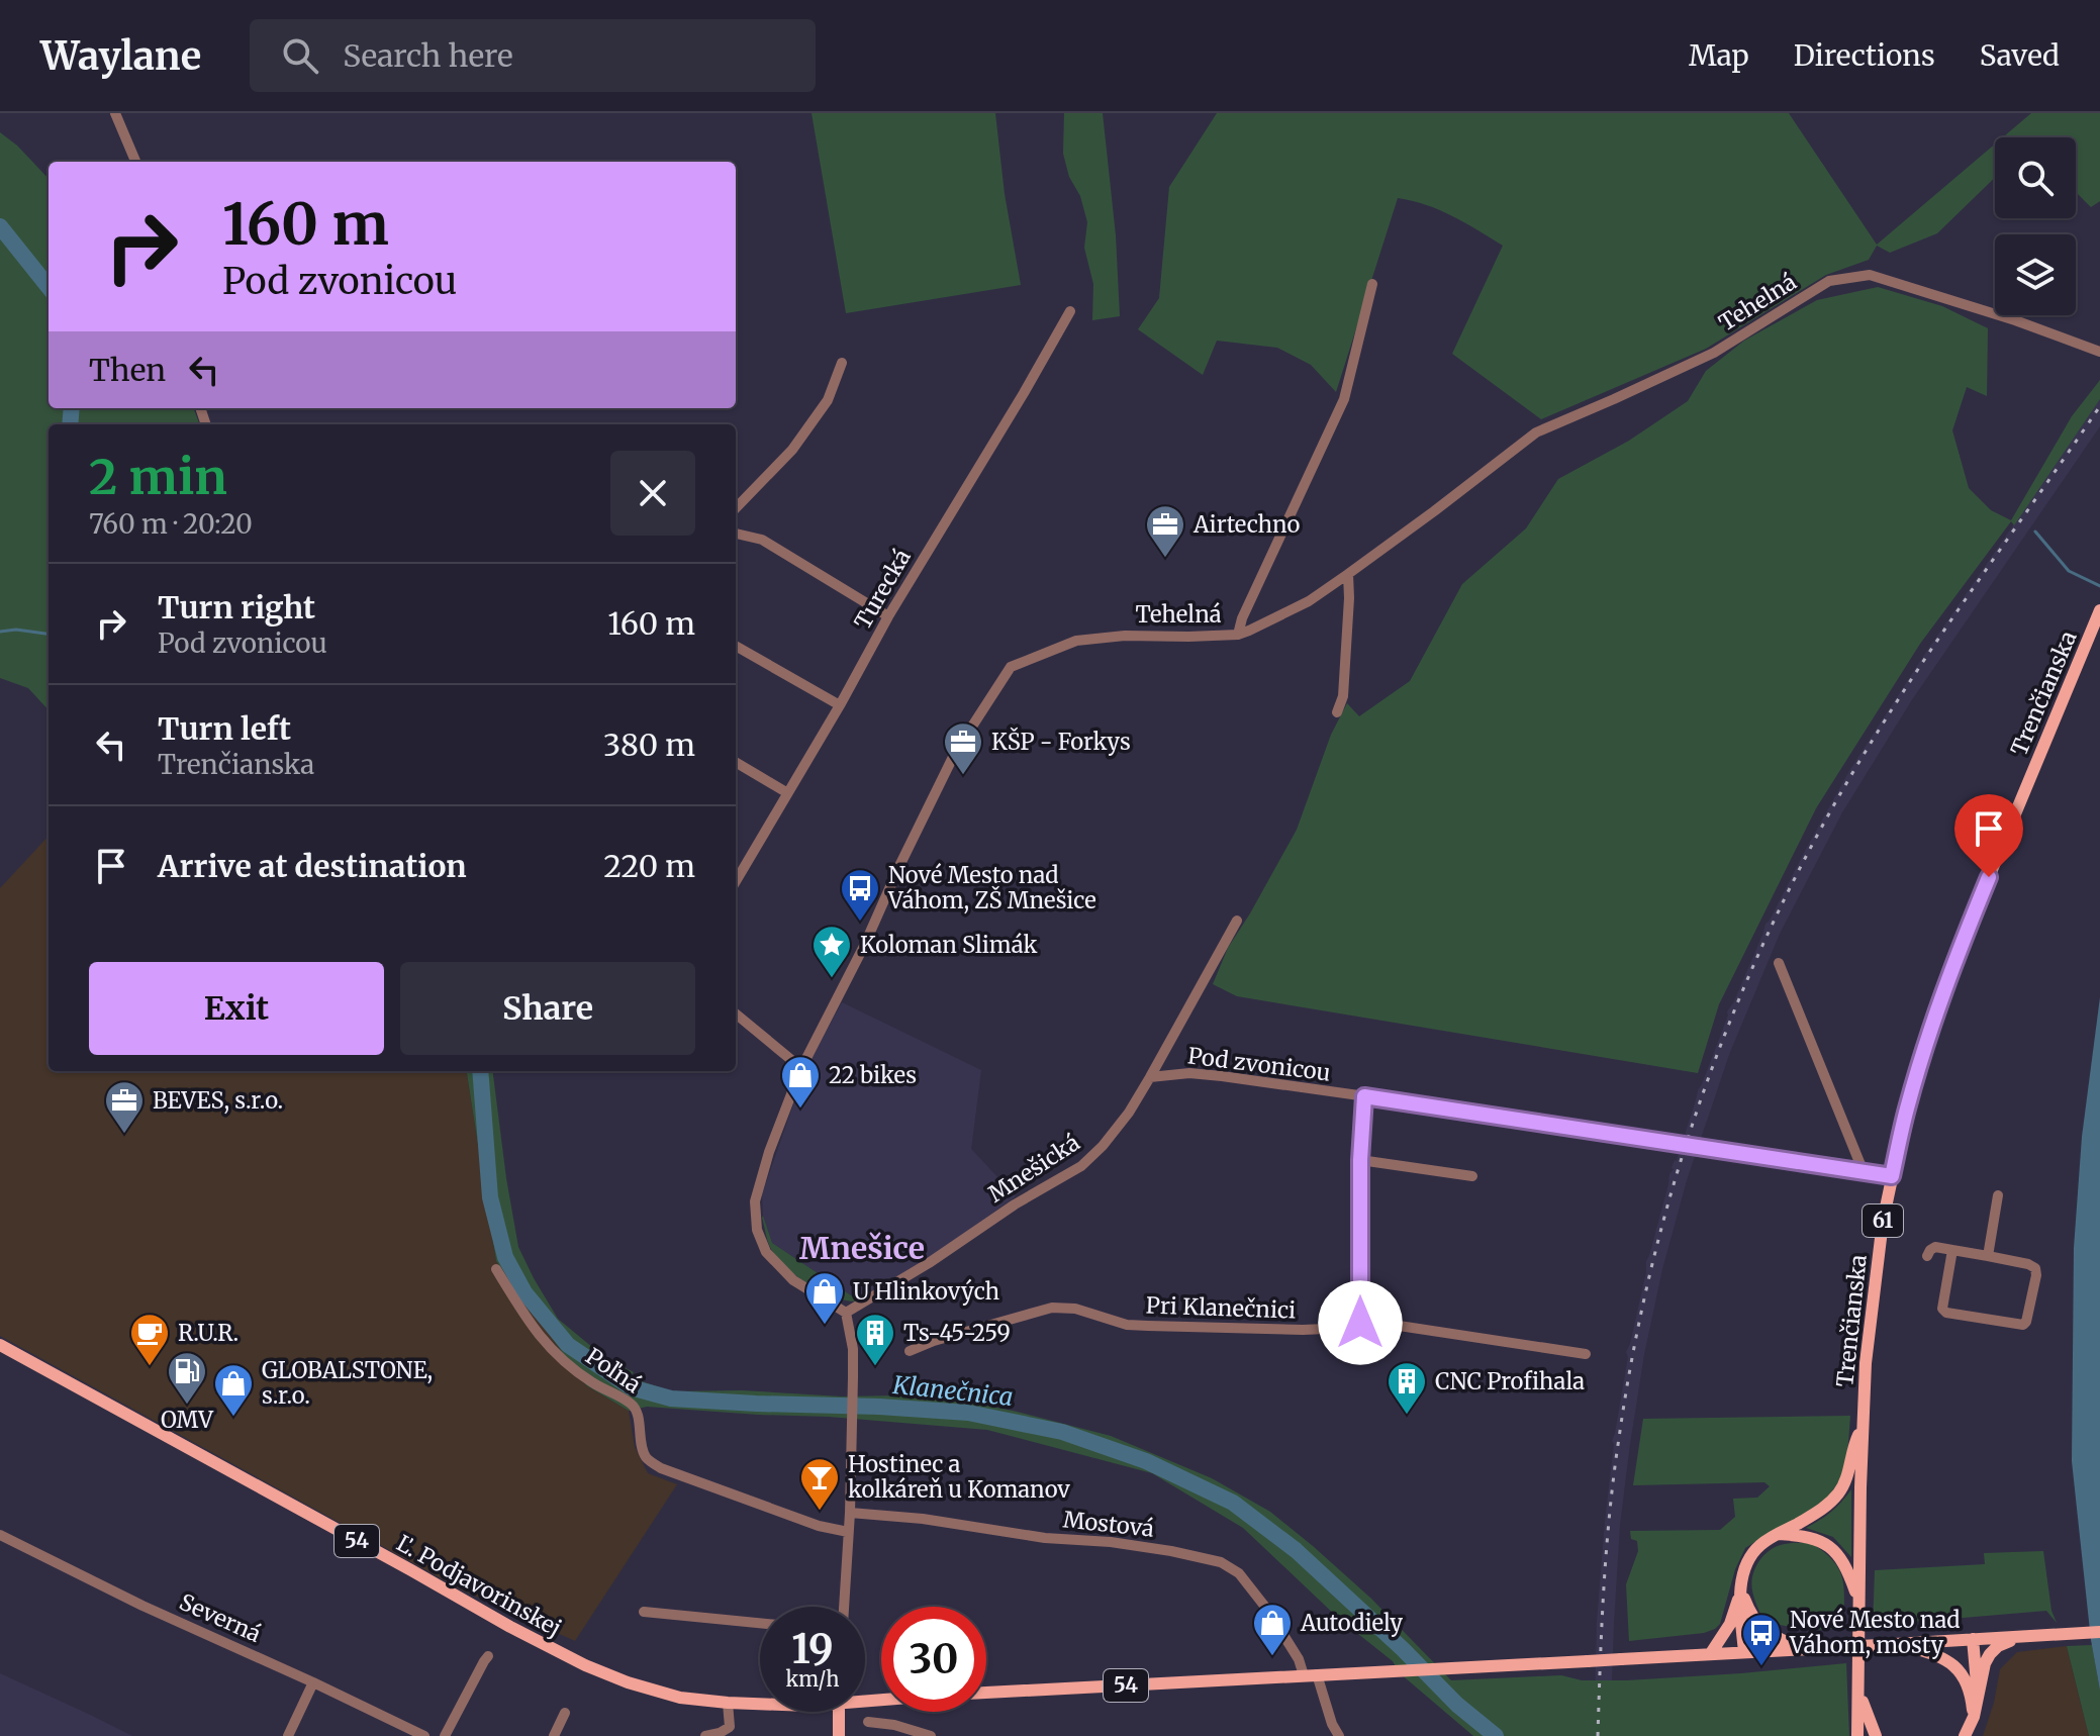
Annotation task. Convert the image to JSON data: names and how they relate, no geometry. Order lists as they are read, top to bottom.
{
  "streets": {
    "main road": [
      "Trenčianska",
      "61",
      "54",
      "Ľ. Podjavorinskej"
    ],
    "street": [
      "Tehelná",
      "Turecká",
      "Pod zvonicou",
      "Mnešická",
      "Pri Klanečnici",
      "Poľná",
      "Mostová",
      "Severná"
    ]
  },
  "crossings": [
    ["Tehelná", "Mnešická"],
    ["Trenčianska", "Pod zvonicou"],
    ["Pod zvonicou", "Mnešická"],
    ["Mostová", "54"]
  ],
  "districts": ["Mnešice"],
  "water": ["Klanečnica"],
  "places": {
    "office": ["Airtechno", "KŠP - Forkys", "BEVES, s.r.o."],
    "bus stop": ["Nové Mesto nad Váhom, ZŠ Mnešice", "Nové Mesto nad Váhom, mosty"],
    "place": ["Koloman Slimák"],
    "shop": [
      "22 bikes",
      "U Hlinkových",
      "GLOBALSTONE, s.r.o.",
      "Autodiely"
    ],
    "cafe": ["R.U.R."],
    "building": ["Ts-45-259", "CNC Profihala"],
    "fuel station": ["OMV"],
    "bar": ["Hostinec a kolkáreň u Komanov"]
  },
  "page": {
    "header": "Waylane",
    "search": "Search here",
    "nav": ["Map", "Directions", "Saved"],
    "turn": ["160 m", "Pod zvonicou"],
    "then": "Then",
    "heading": ["2 min", "760 m · 20:20"],
    "list": [
      {
        "name": "Turn right",
        "note": "Pod zvonicou",
        "value": "160 m"
      },
      {
        "name": "Turn left",
        "note": "Trenčianska",
        "value": "380 m"
      },
      {
        "name": "Arrive at destination",
        "value": "220 m"
      }
    ],
    "buttons": ["Exit", "Share"],
    "speed": "19 km/h",
    "limit": "30"
  }
}
